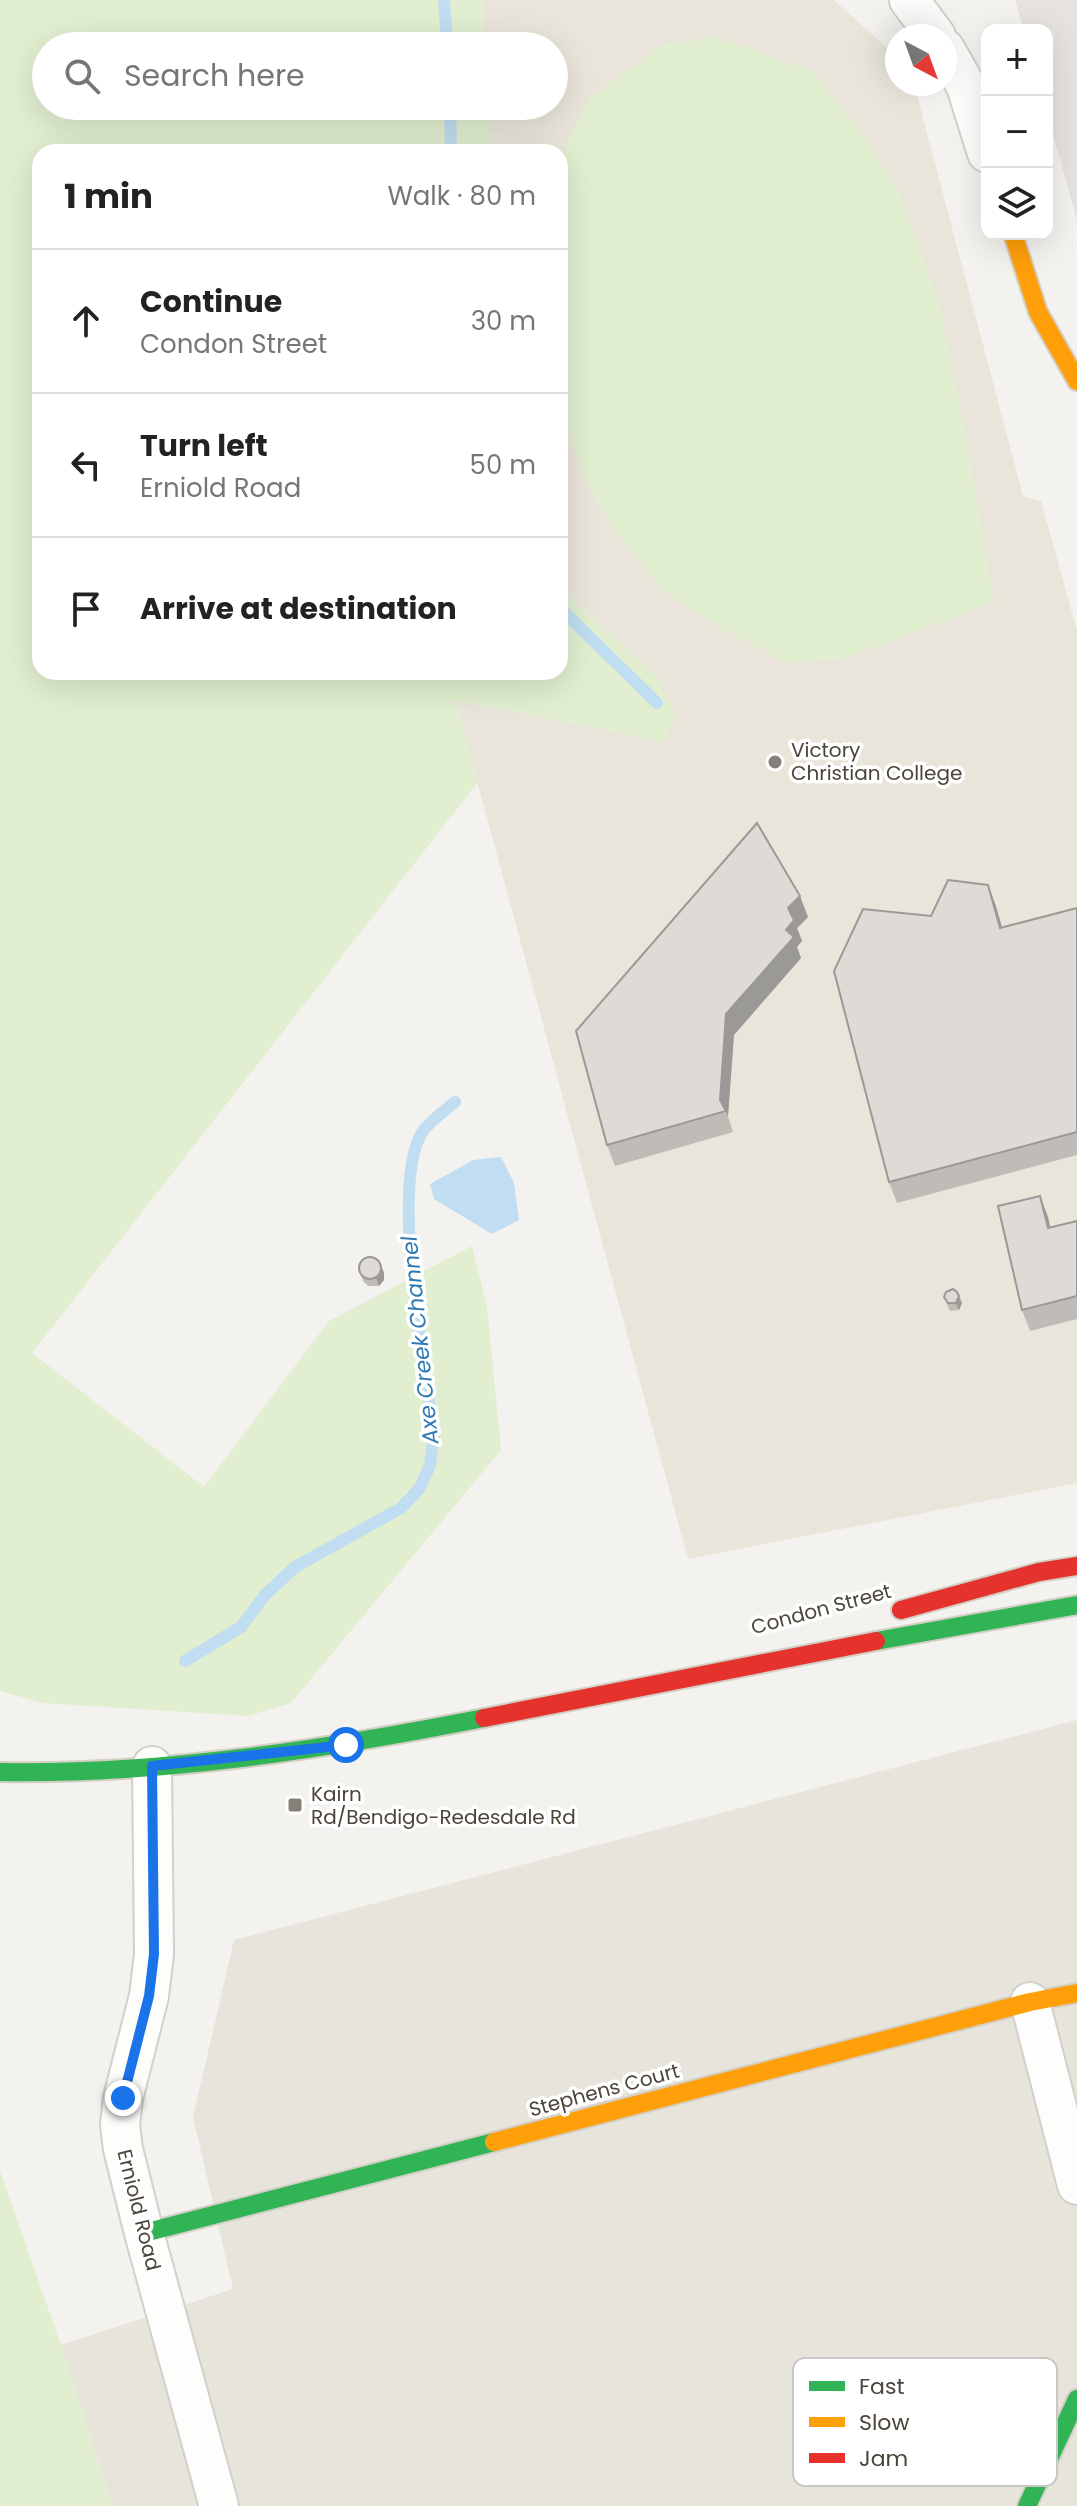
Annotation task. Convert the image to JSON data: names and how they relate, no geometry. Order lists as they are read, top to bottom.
{
  "streets": {
    "main road": ["Condon Street", "Stephens Court"],
    "street": ["Erniold Road"]
  },
  "crossings": [
    ["Condon Street", "Erniold Road"],
    ["Stephens Court", "Erniold Road"]
  ],
  "water": ["Axe Creek Channel"],
  "places": {
    "other": ["Victory Christian College"],
    "transit": ["Kairn Rd/Bendigo-Redesdale Rd"]
  },
  "legend": ["Fast", "Slow", "Jam"],
  "north": "bottom right",
  "page": {
    "map_buttons": ["+", "−"],
    "search": "Search here",
    "heading": ["1 min", "Walk · 80 m"],
    "list": [
      ["Continue", "Condon Street", "30 m"],
      ["Turn left", "Erniold Road", "50 m"],
      "Arrive at destination"
    ]
  }
}
